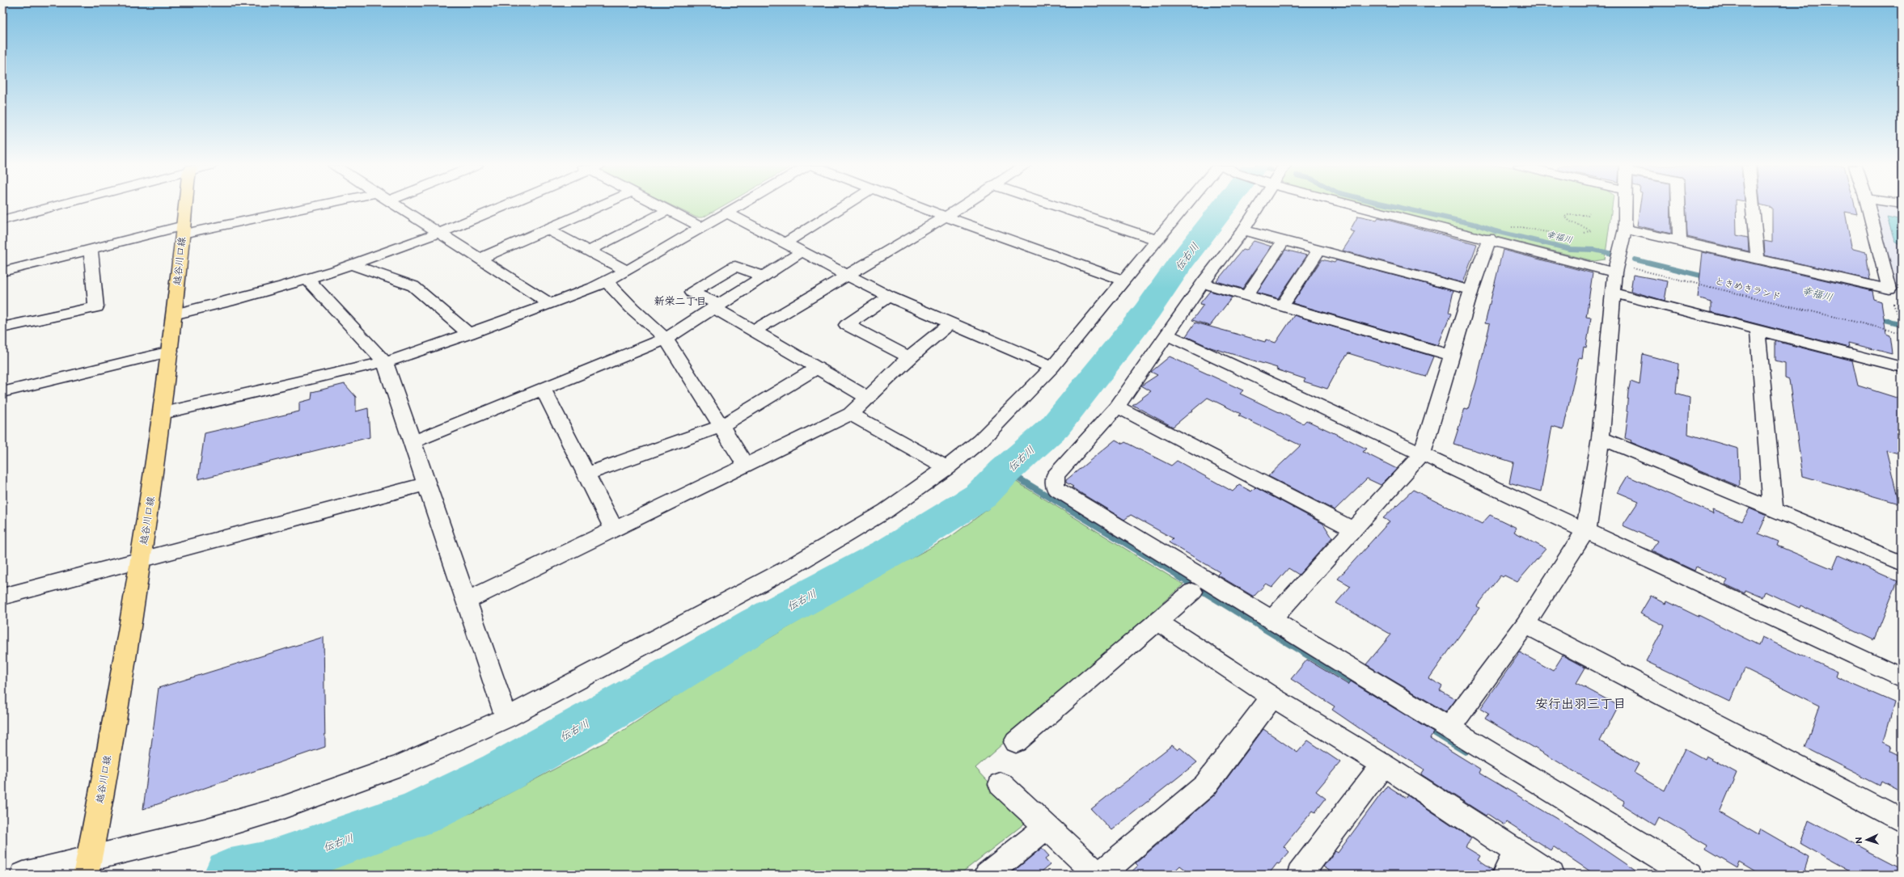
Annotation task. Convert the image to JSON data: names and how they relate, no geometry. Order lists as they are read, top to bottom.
{
  "streets": {
    "main road": ["越谷川口線"],
    "path": ["ときめきランド"]
  },
  "districts": ["新栄二丁目", "安行出羽三丁目"],
  "water": ["幸福川", "伝右川"],
  "north": "left"
}
